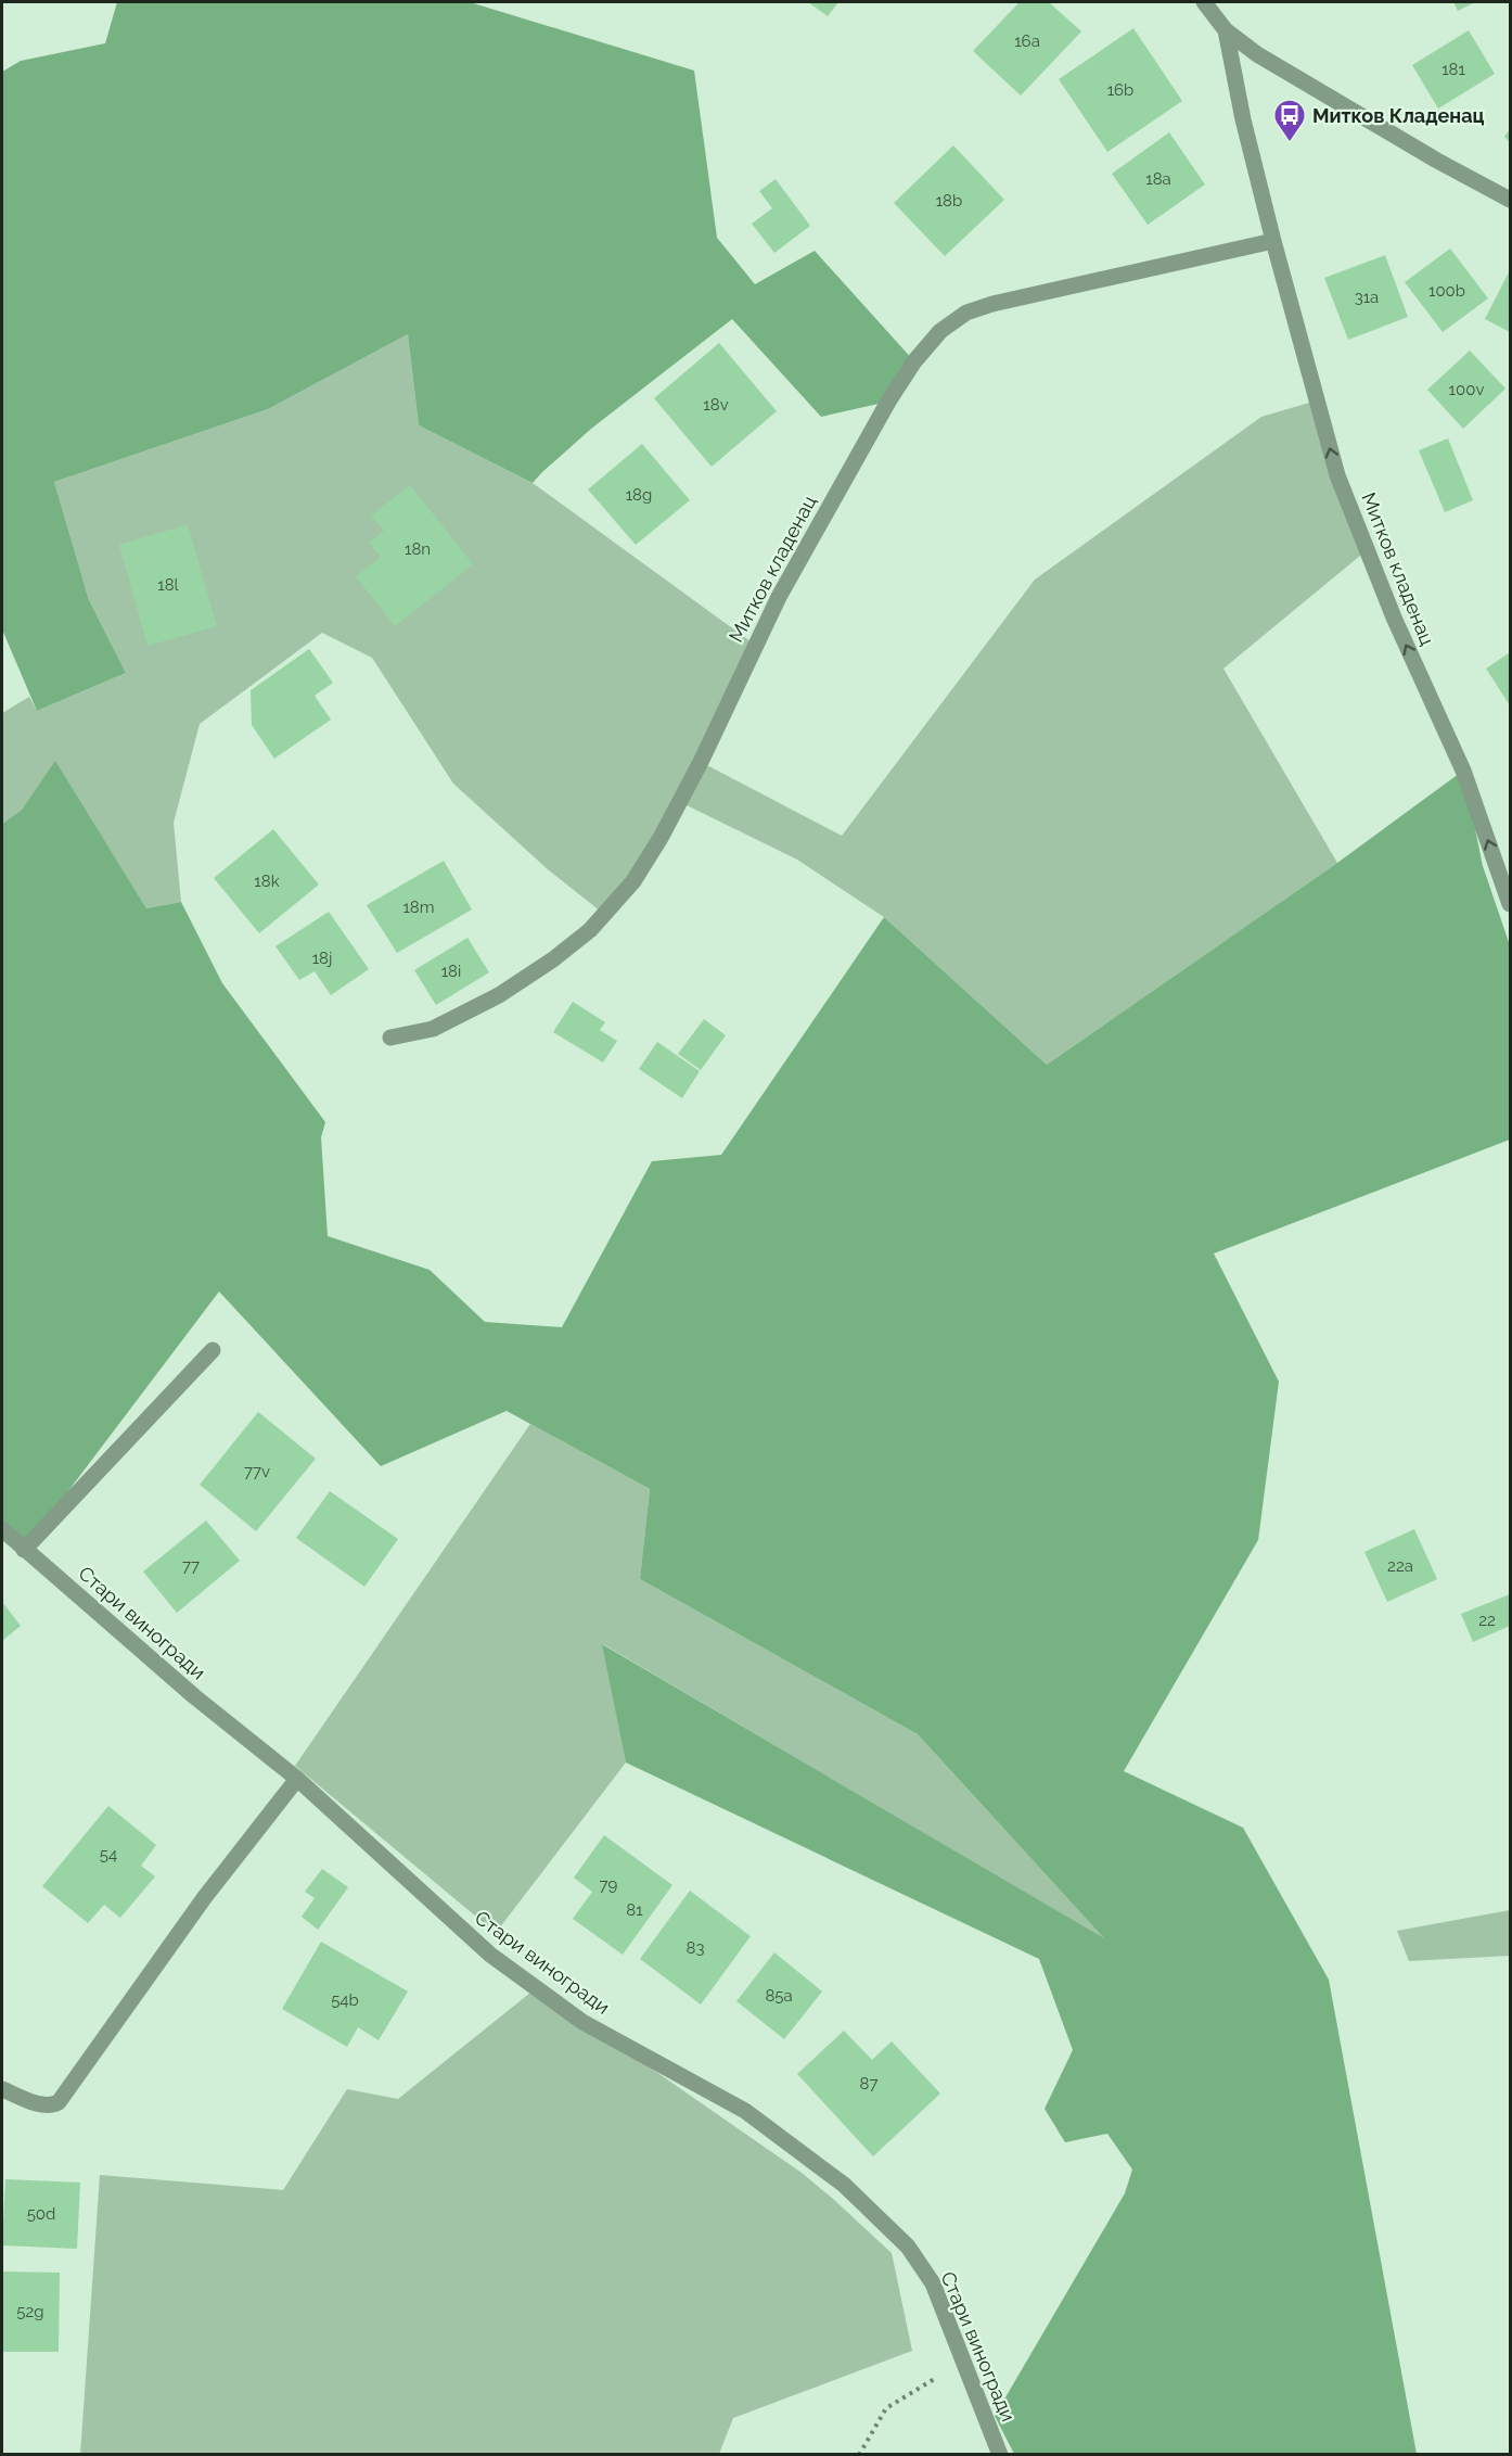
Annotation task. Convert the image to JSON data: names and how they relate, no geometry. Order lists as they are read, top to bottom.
{
  "streets": {
    "street": ["Митков кладенац", "Стари виногради"]
  },
  "places": {
    "bus stop": ["Митков Кладенац"]
  },
  "house_numbers": [
    "16a",
    "181",
    "16b",
    "18a",
    "18b",
    "100b",
    "31a",
    "100v",
    "18v",
    "18g",
    "18n",
    "18l",
    "18k",
    "18m",
    "18j",
    "18i",
    "77v",
    "77",
    "22a",
    "22",
    "54",
    "79",
    "81",
    "83",
    "85a",
    "54b",
    "87",
    "50d",
    "52g"
  ]
}
